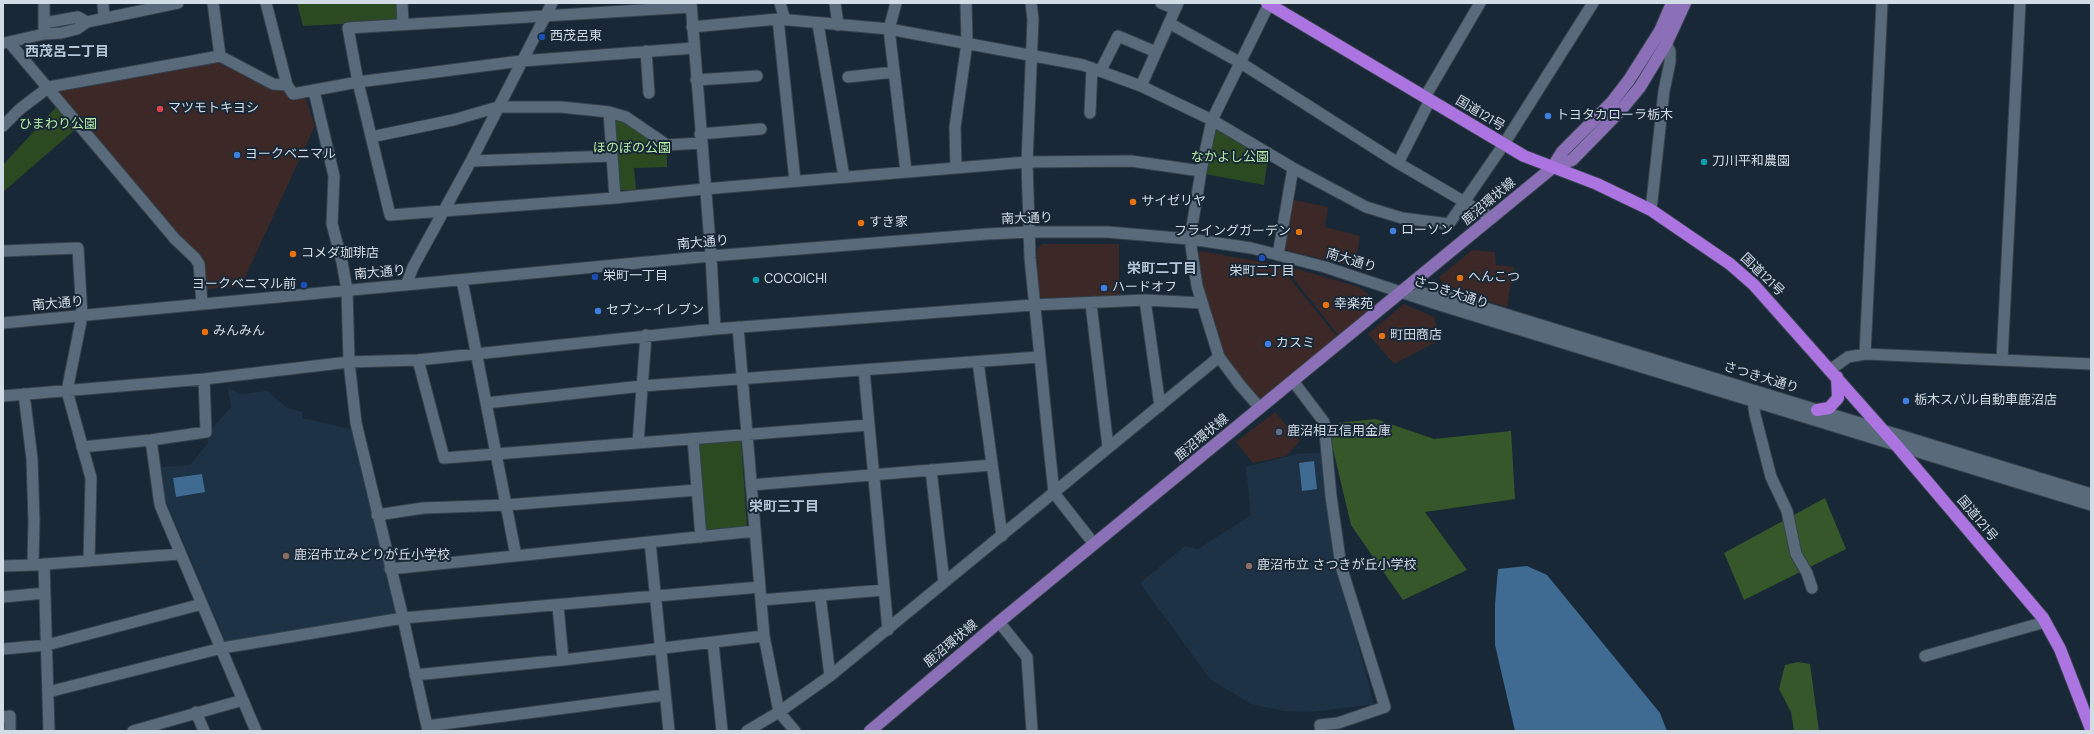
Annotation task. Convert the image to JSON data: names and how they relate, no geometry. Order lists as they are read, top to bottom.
{
  "streets": {
    "highway": ["国道121号"],
    "main road": ["鹿沼環状線"],
    "street": ["南大通り", "さつき大通り"]
  },
  "crossings": [
    ["国道121号", "鹿沼環状線"],
    ["国道121号", "さつき大通り"],
    ["鹿沼環状線", "南大通り"],
    ["鹿沼環状線", "さつき大通り"],
    ["南大通り", "さつき大通り"]
  ],
  "districts": ["西茂呂二丁目", "栄町二丁目", "栄町三丁目"],
  "parks": ["ひまわり公園", "ほのぼの公園", "なかよし公園"],
  "places": [
    "西茂呂東",
    "マツモトキヨシ",
    "トヨタカローラ栃木",
    "ヨークベニマル",
    "刀川平和農園",
    "サイゼリヤ",
    "すき家",
    "ローソン",
    "フライングガーデン",
    "コメダ珈琲店",
    "栄町二丁目",
    "栄町一丁目",
    "へんこつ",
    "COCOICHI",
    "ヨークベニマル前",
    "ハードオフ",
    "幸楽苑",
    "セブン-イレブン",
    "みんみん",
    "町田商店",
    "カスミ",
    "栃木スバル自動車鹿沼店",
    "鹿沼相互信用金庫",
    "鹿沼市立みどりが丘小学校",
    "鹿沼市立 さつきが丘小学校"
  ]
}
